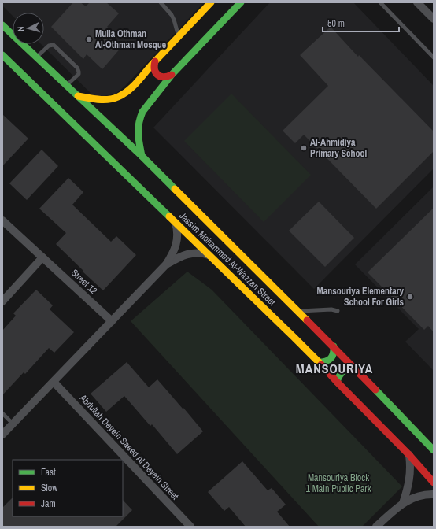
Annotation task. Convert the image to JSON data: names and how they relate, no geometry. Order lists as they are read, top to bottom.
{
  "streets": {
    "street": ["Jassim Mohammad Al-Wazzan Street", "Street 12", "Abdullah Deyein Saeed Al Deyein Street"]
  },
  "districts": ["MANSOURIYA"],
  "parks": ["Mansouriya Block 1 Main Public Park"],
  "places": ["Mulla Othman Al-Othman Mosque", "Al-Ahmidiya Primary School", "Mansouriya Elementary School For Girls"],
  "legend": ["Fast", "Slow", "Jam"],
  "scale_bar": "50 m",
  "north": "left"
}
